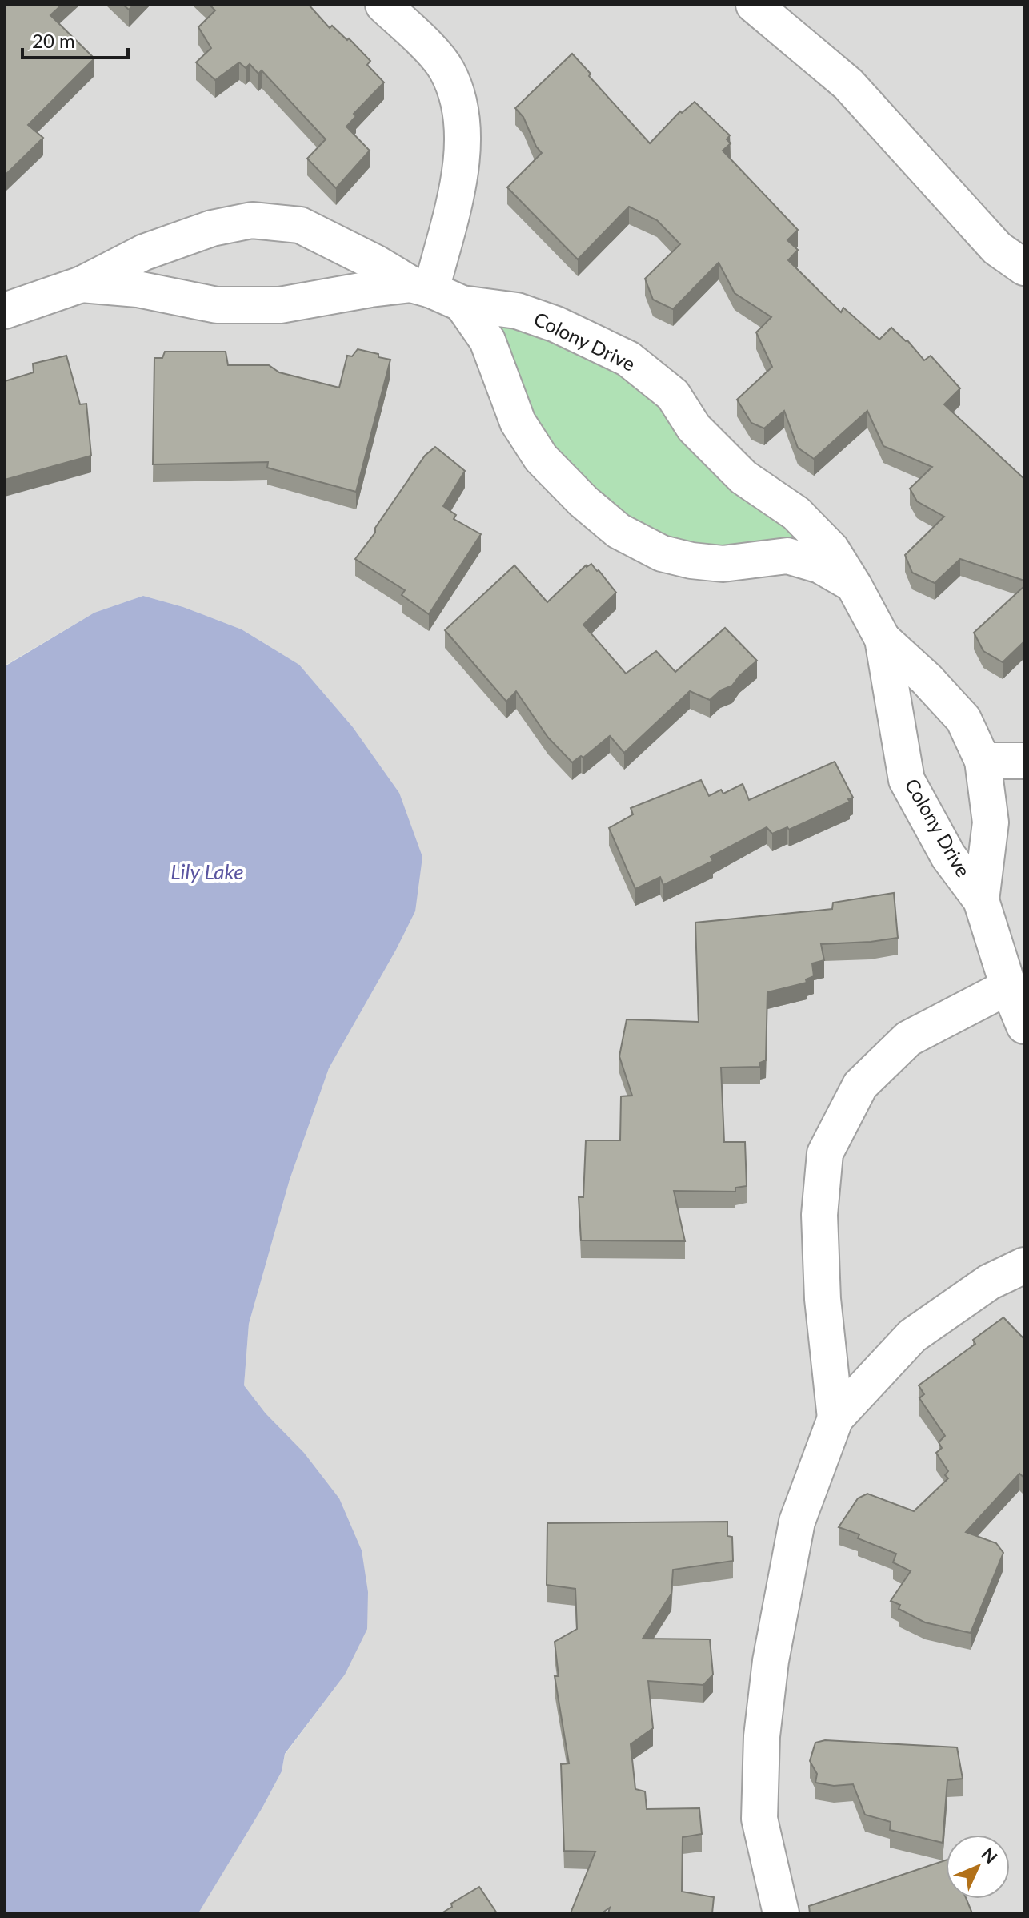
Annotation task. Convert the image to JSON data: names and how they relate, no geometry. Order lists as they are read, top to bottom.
{
  "streets": {
    "street": ["Colony Drive"]
  },
  "water": ["Lily Lake"],
  "scale_bar": "20 m",
  "north": "top right"
}
